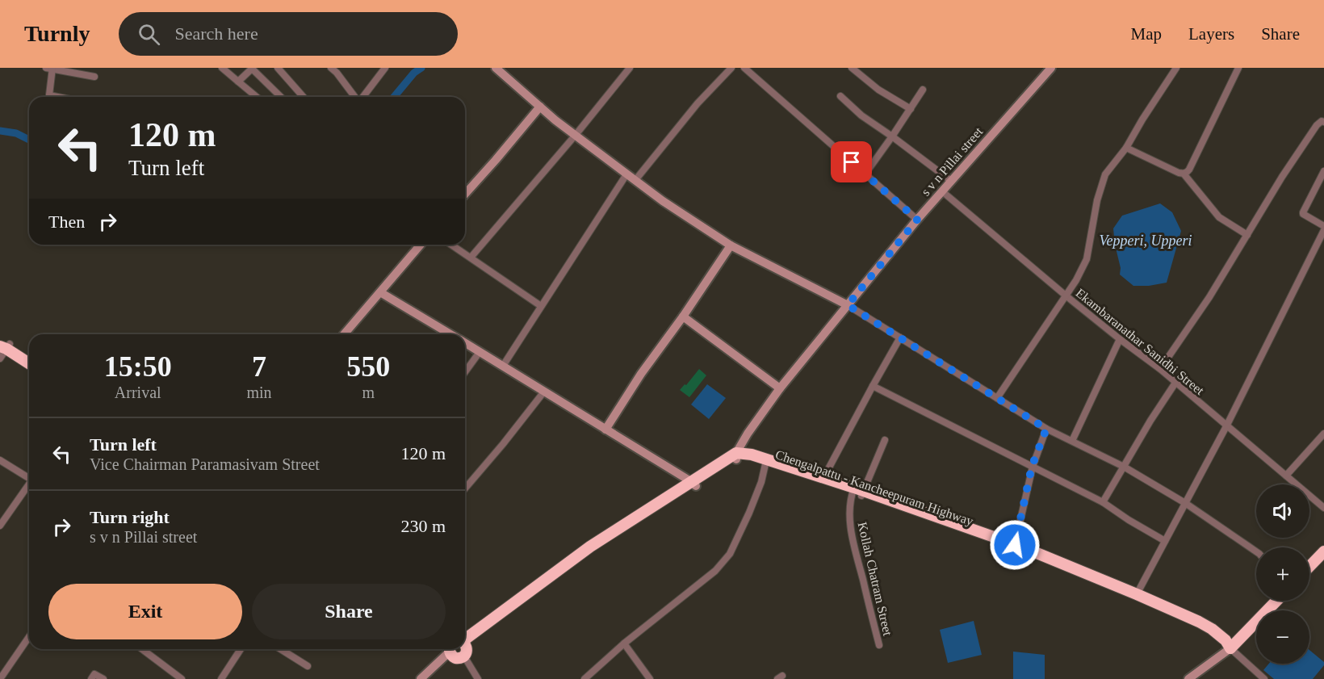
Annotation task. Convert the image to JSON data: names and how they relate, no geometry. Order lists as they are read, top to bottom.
{
  "streets": {
    "highway": ["Chengalpattu - Kancheepuram Highway"],
    "street": ["s v n Pillai street", "Ekambaranathar Sanidhi Street", "Kollah Chatram Street"]
  },
  "crossings": [
    ["s v n Pillai street", "Ekambaranathar Sanidhi Street"],
    ["s v n Pillai street", "Chengalpattu - Kancheepuram Highway"],
    ["Chengalpattu - Kancheepuram Highway", "Kollah Chatram Street"]
  ],
  "water": ["Vepperi, Upperi"],
  "page": {
    "header": "Turnly",
    "search": "Search here",
    "nav": ["Map", "Layers", "Share"],
    "turn": ["120 m", "Turn left"],
    "then": "Then",
    "eta": [
      "15:50",
      "Arrival",
      "7",
      "min",
      "550",
      "m"
    ],
    "list": [
      {
        "name": "Turn left",
        "note": "Vice Chairman Paramasivam Street",
        "value": "120 m"
      },
      {
        "name": "Turn right",
        "note": "s v n Pillai street",
        "value": "230 m"
      }
    ],
    "map_buttons": ["+", "−"],
    "buttons": ["Exit", "Share"]
  }
}
